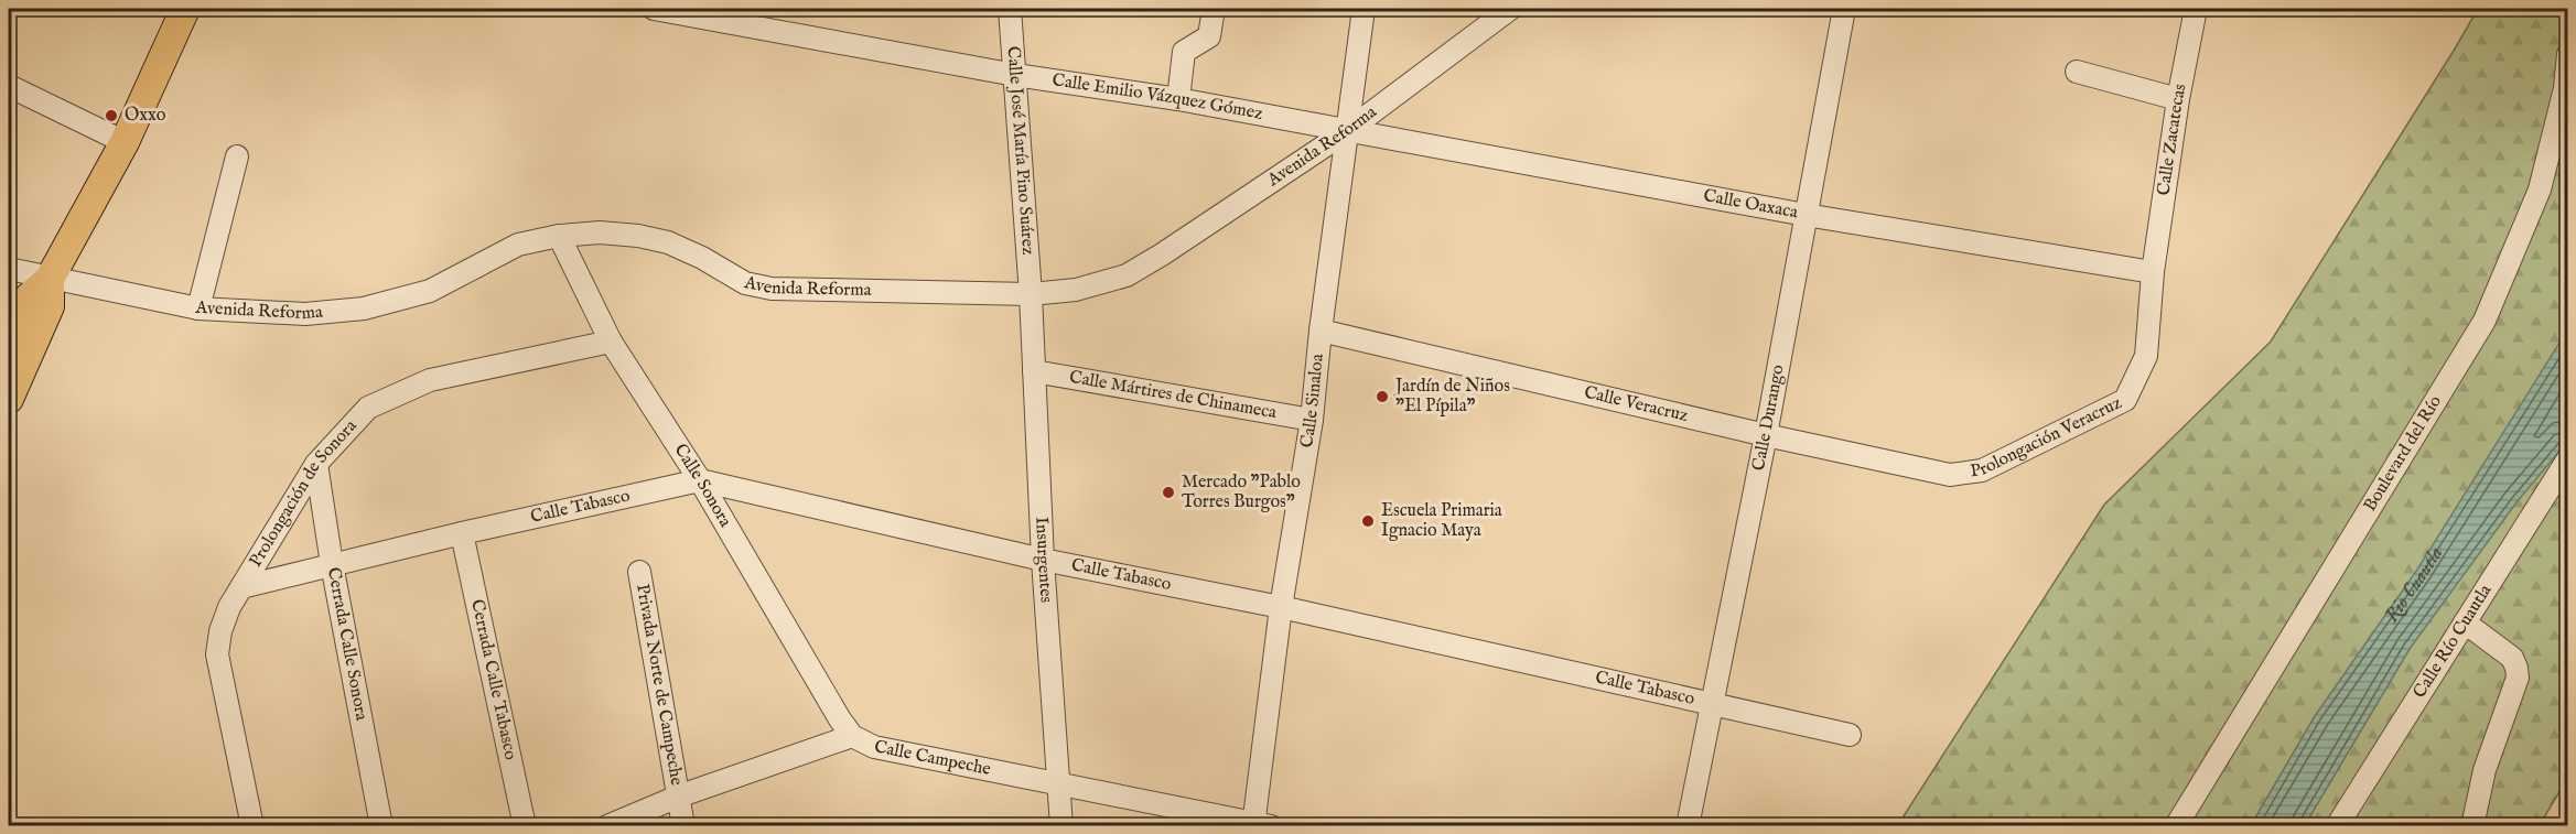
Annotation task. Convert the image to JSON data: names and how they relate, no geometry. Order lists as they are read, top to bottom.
{
  "streets": {
    "street": [
      "Calle Emilio Vázquez Gómez",
      "Calle Zacatecas",
      "Avenida Reforma",
      "Calle José María Pino Suárez",
      "Calle Oaxaca",
      "Calle Mártires de Chinameca",
      "Calle Sinaloa",
      "Calle Veracruz",
      "Calle Durango",
      "Prolongación Veracruz",
      "Boulevard del Río",
      "Calle Sonora",
      "Prolongación de Sonora",
      "Calle Tabasco",
      "Insurgentes",
      "Calle Río Cuautla",
      "Cerrada Calle Sonora",
      "Cerrada Calle Tabasco",
      "Privada Norte de Campeche",
      "Calle Campeche"
    ]
  },
  "crossings": [
    ["Calle Emilio Vázquez Gómez", "Avenida Reforma"],
    ["Calle Emilio Vázquez Gómez", "Calle José María Pino Suárez"],
    ["Calle Emilio Vázquez Gómez", "Calle Oaxaca"],
    ["Calle Emilio Vázquez Gómez", "Calle Sinaloa"],
    ["Calle Zacatecas", "Calle Oaxaca"],
    ["Calle Zacatecas", "Prolongación Veracruz"],
    ["Avenida Reforma", "Calle José María Pino Suárez"],
    ["Avenida Reforma", "Calle Oaxaca"],
    ["Avenida Reforma", "Calle Sinaloa"],
    ["Avenida Reforma", "Calle Sonora"],
    ["Avenida Reforma", "Insurgentes"],
    ["Calle José María Pino Suárez", "Insurgentes"],
    ["Calle Oaxaca", "Calle Sinaloa"],
    ["Calle Oaxaca", "Calle Durango"],
    ["Calle Oaxaca", "Prolongación Veracruz"],
    ["Calle Mártires de Chinameca", "Calle Sinaloa"],
    ["Calle Mártires de Chinameca", "Insurgentes"],
    ["Calle Sinaloa", "Calle Veracruz"],
    ["Calle Sinaloa", "Calle Tabasco"],
    ["Calle Sinaloa", "Calle Campeche"],
    ["Calle Veracruz", "Calle Durango"],
    ["Calle Veracruz", "Prolongación Veracruz"],
    ["Calle Durango", "Calle Tabasco"],
    ["Calle Sonora", "Prolongación de Sonora"],
    ["Calle Sonora", "Calle Tabasco"],
    ["Calle Sonora", "Calle Campeche"],
    ["Prolongación de Sonora", "Calle Tabasco"],
    ["Prolongación de Sonora", "Cerrada Calle Sonora"],
    ["Calle Tabasco", "Insurgentes"],
    ["Calle Tabasco", "Cerrada Calle Sonora"],
    ["Calle Tabasco", "Cerrada Calle Tabasco"],
    ["Insurgentes", "Calle Campeche"],
    ["Privada Norte de Campeche", "Calle Campeche"]
  ],
  "water": ["Rio Cuautla"],
  "places": [
    "Oxxo",
    "Jardín de Niños \"El Pípila\"",
    "Mercado \"Pablo Torres Burgos\"",
    "Escuela Primaria Ignacio Maya"
  ]
}
